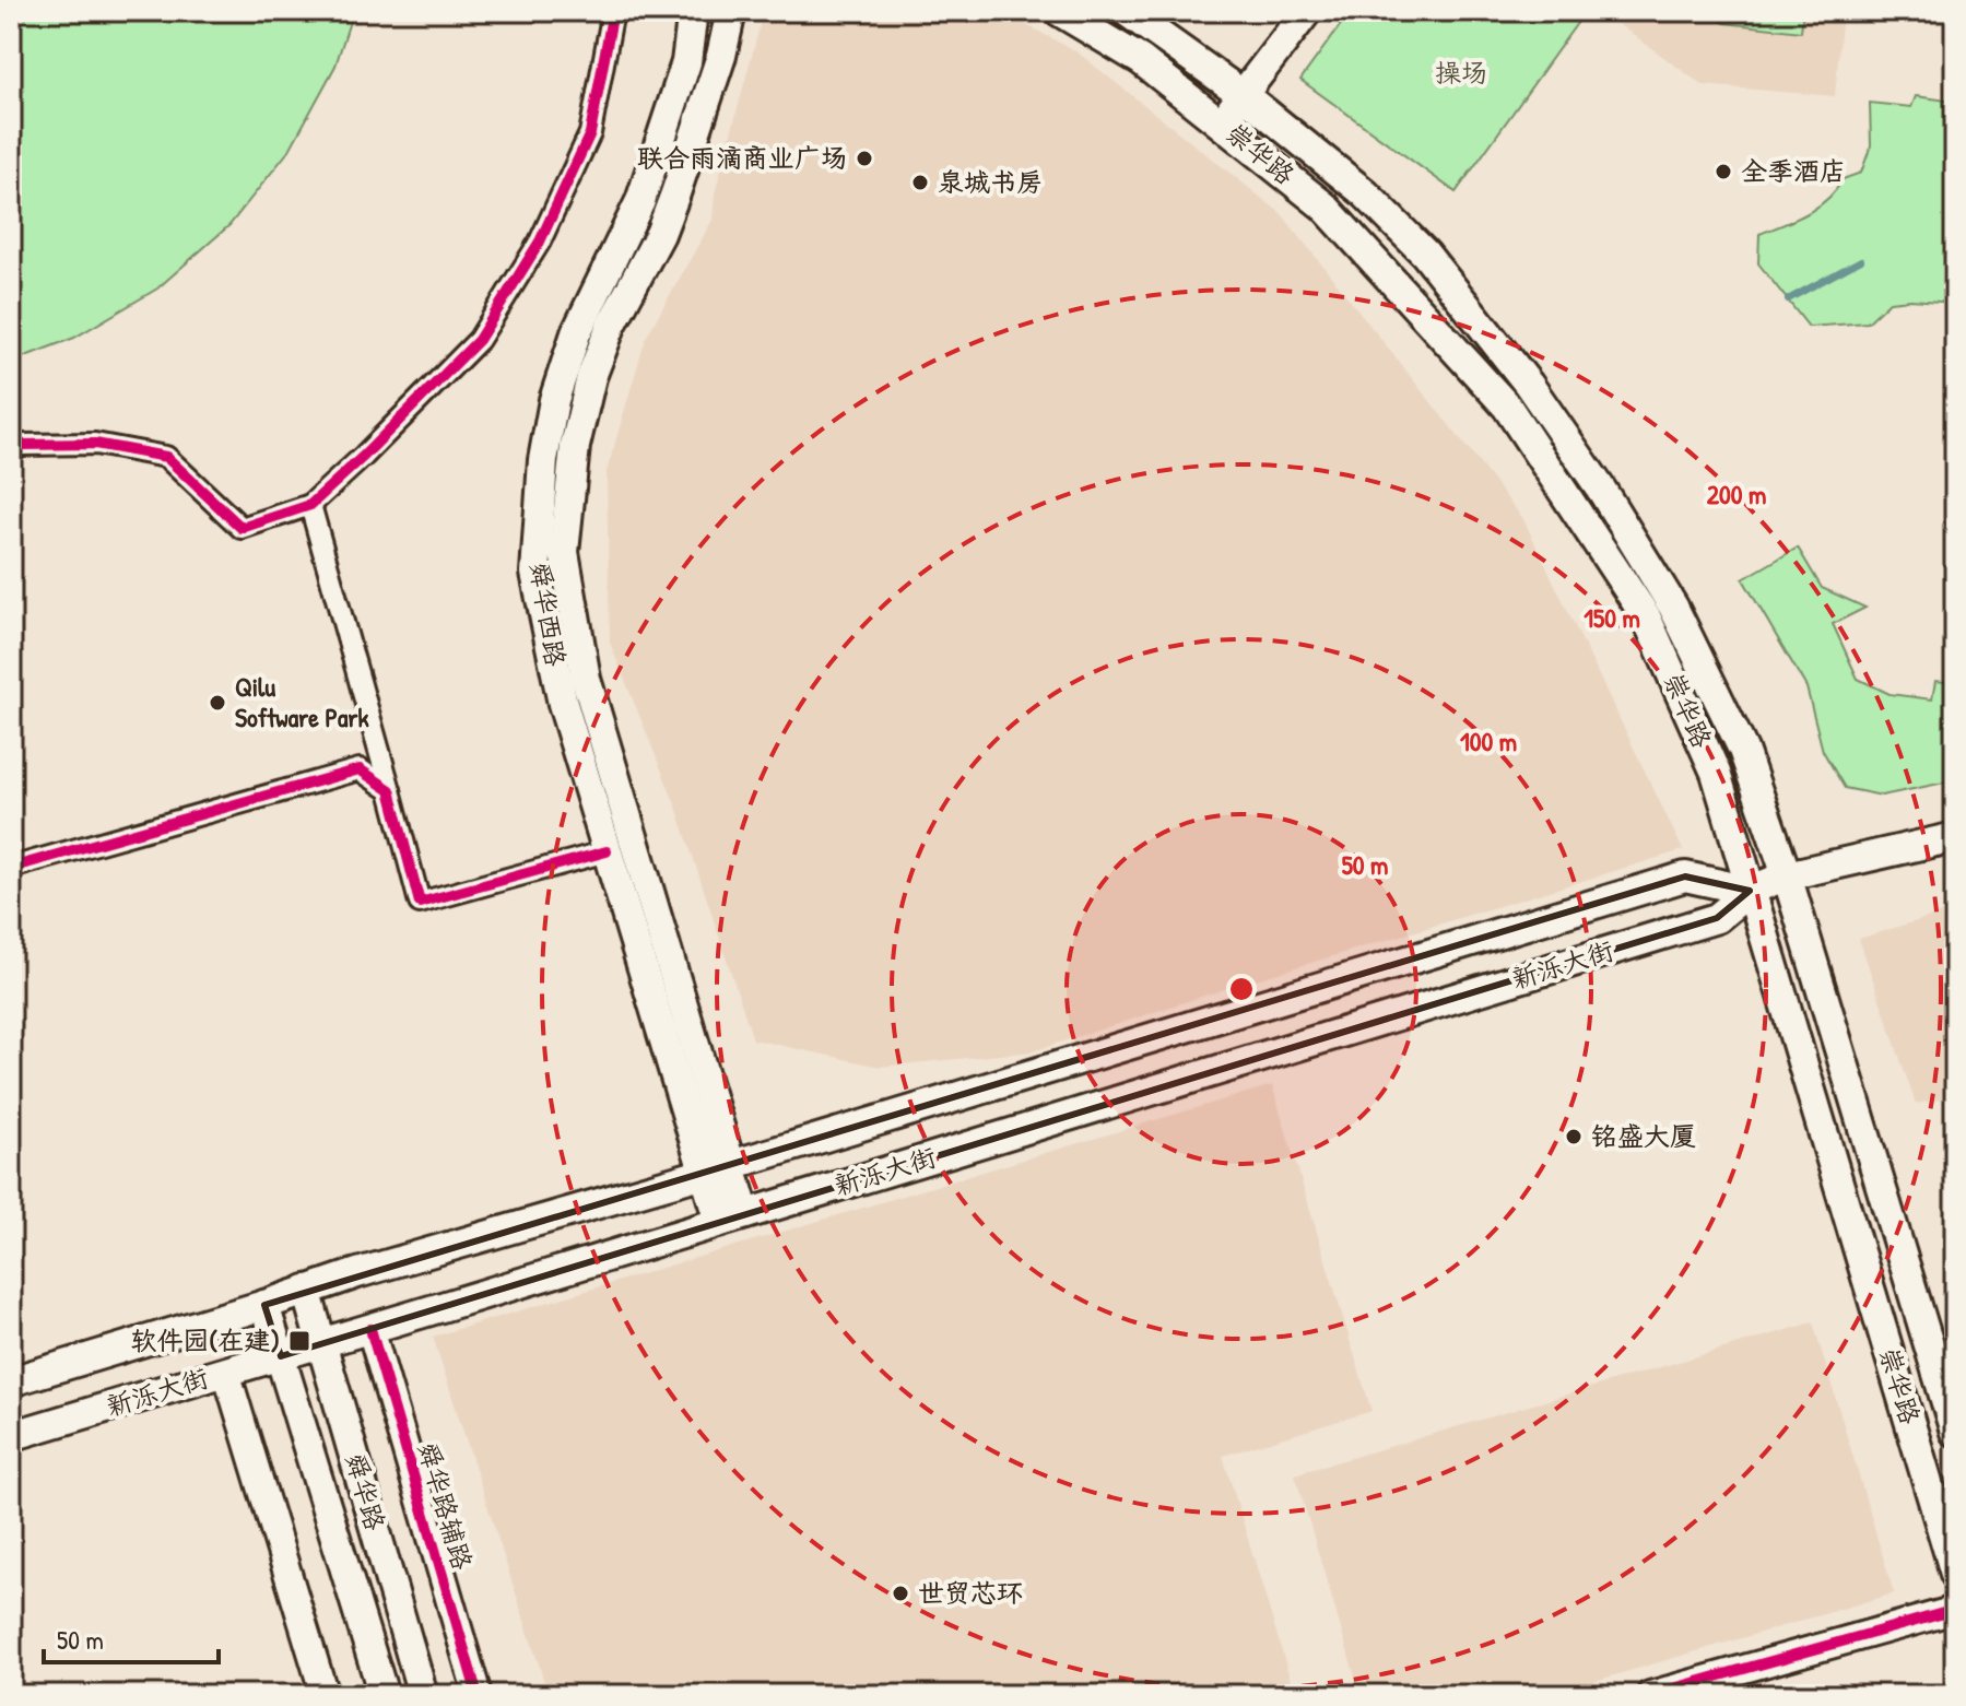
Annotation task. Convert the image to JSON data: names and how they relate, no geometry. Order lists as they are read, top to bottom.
{
  "streets": {
    "main road": [
      "崇华路",
      "舜华西路",
      "新泺大街",
      "舜华路"
    ],
    "street": ["舜华路辅路"]
  },
  "crossings": [
    ["崇华路", "新泺大街"],
    ["舜华西路", "新泺大街"],
    ["新泺大街", "舜华路"],
    ["新泺大街", "舜华路辅路"]
  ],
  "parks": ["操场"],
  "places": {
    "other": [
      "联合雨滴商业广场",
      "全季酒店",
      "泉城书房",
      "Qilu Software Park",
      "铭盛大厦",
      "世贸芯环"
    ],
    "transit": ["软件园(在建)"]
  },
  "scale_bar": "50 m",
  "rings": [
    "200 m",
    "150 m",
    "100 m",
    "50 m"
  ]
}
